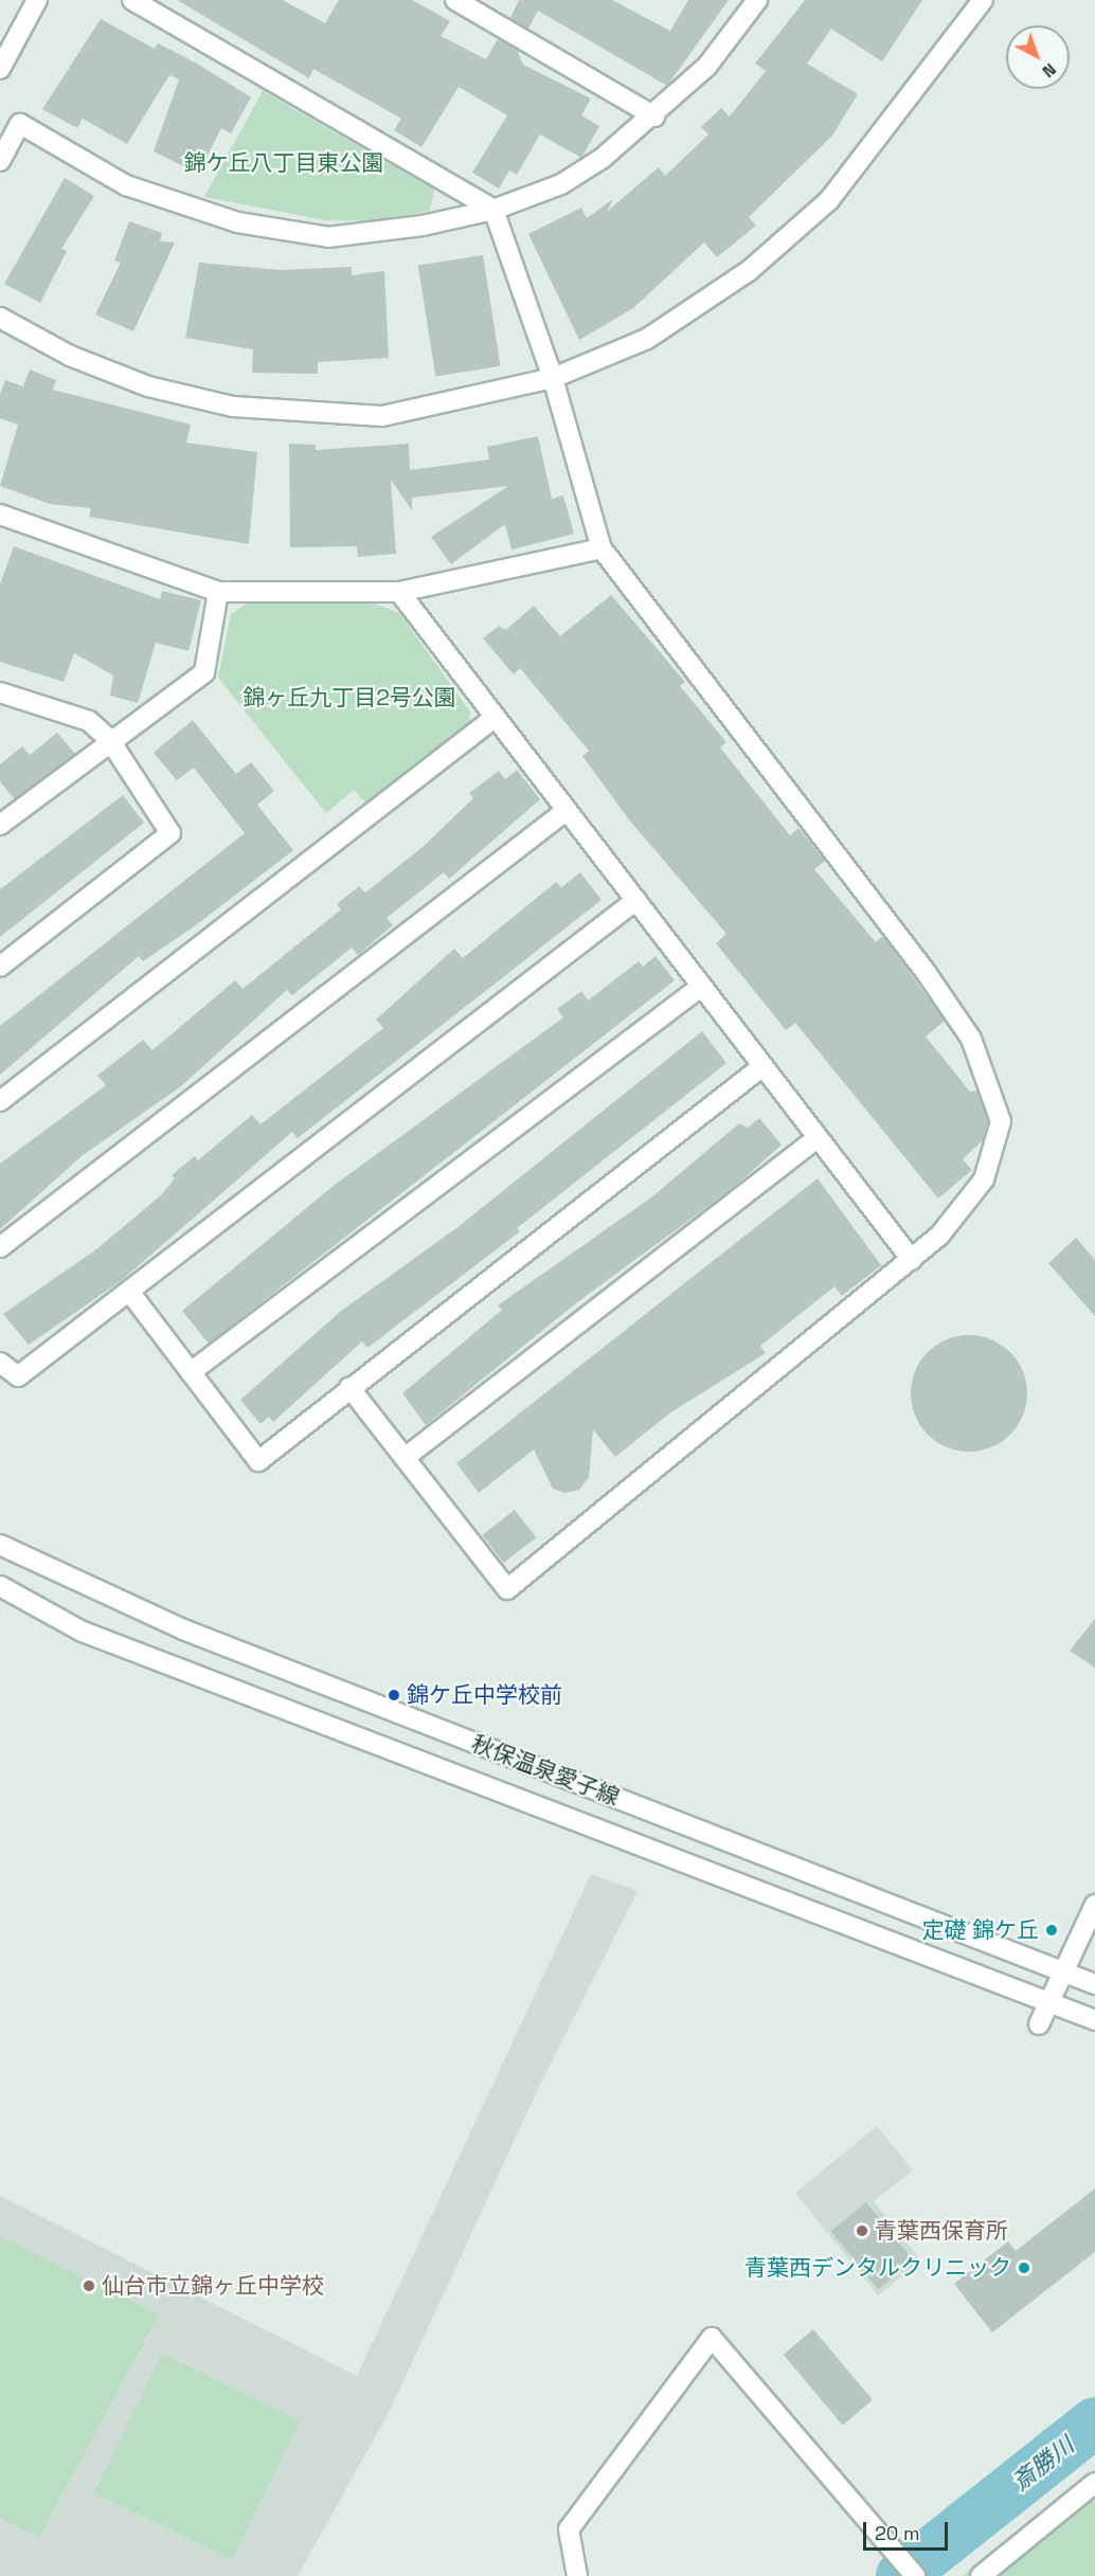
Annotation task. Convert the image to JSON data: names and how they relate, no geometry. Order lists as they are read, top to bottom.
{
  "streets": {
    "street": ["秋保温泉愛子線"]
  },
  "water": ["斎勝川"],
  "parks": ["錦ケ丘八丁目東公園", "錦ヶ丘九丁目2号公園"],
  "places": [
    "錦ケ丘中学校前",
    "定礎 錦ケ丘",
    "青葉西保育所",
    "青葉西デンタルクリニック",
    "仙台市立錦ヶ丘中学校"
  ],
  "scale_bar": "20 m",
  "north": "bottom right"
}
